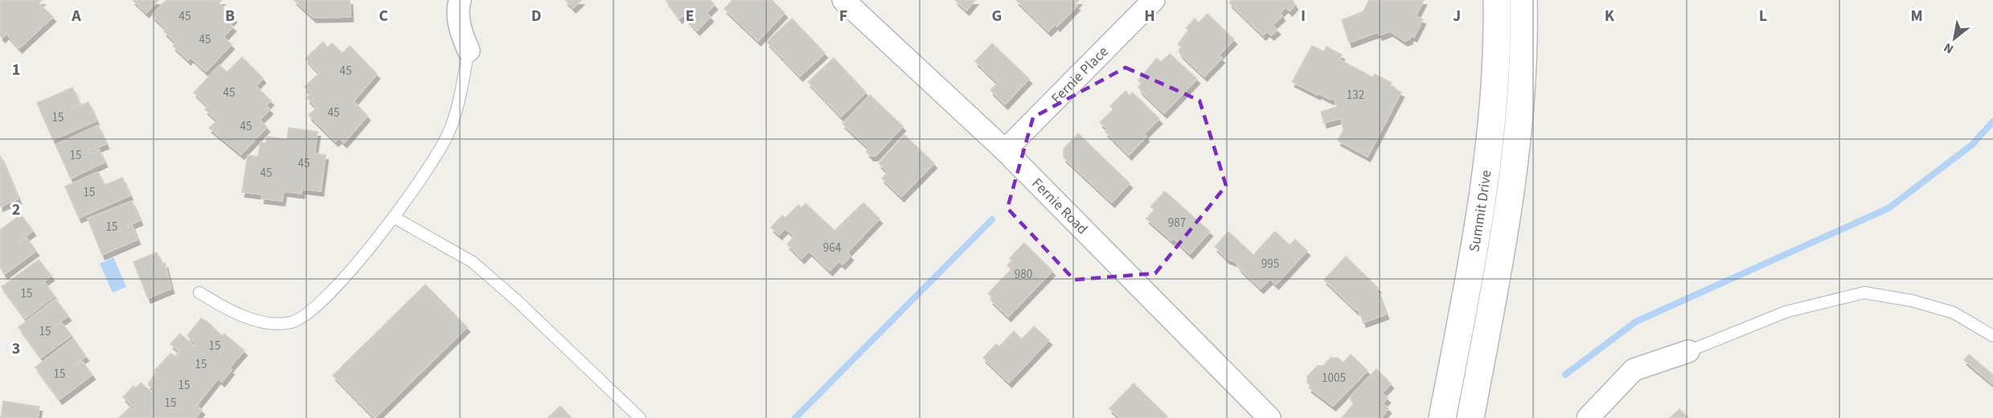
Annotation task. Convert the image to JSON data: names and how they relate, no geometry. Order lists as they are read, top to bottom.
{
  "streets": {
    "main road": ["Summit Drive"],
    "street": ["Fernie Place", "Fernie Road"]
  },
  "crossings": [
    ["Fernie Place", "Fernie Road"]
  ],
  "house_numbers": [
    "45",
    "45",
    "45",
    "45",
    "132",
    "45",
    "15",
    "45",
    "15",
    "45",
    "45",
    "15",
    "987",
    "15",
    "964",
    "995",
    "980",
    "15",
    "15",
    "15",
    "15",
    "15",
    "1005",
    "15",
    "15"
  ],
  "north": "bottom left",
  "grid": {
    "columns": [
      "A",
      "B",
      "C",
      "D",
      "E",
      "F",
      "G",
      "H",
      "I",
      "J",
      "K",
      "L",
      "M"
    ],
    "rows": ["1", "2", "3"]
  }
}
